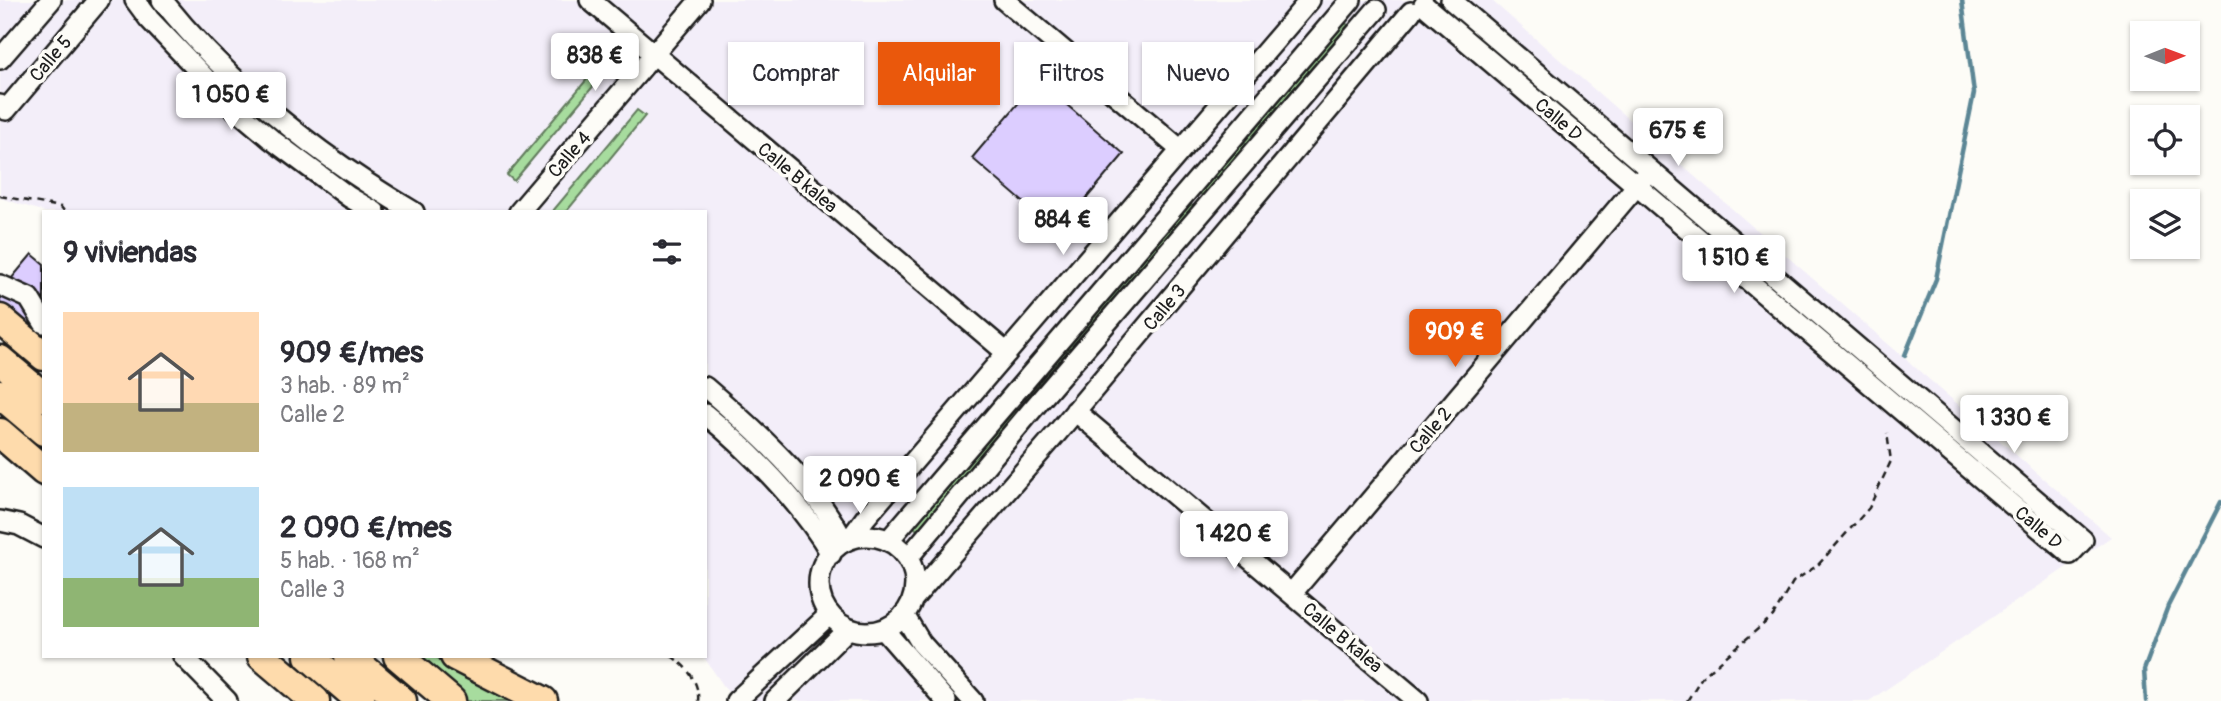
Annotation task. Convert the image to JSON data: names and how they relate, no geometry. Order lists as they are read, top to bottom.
{
  "streets": {
    "street": [
      "Calle 5",
      "Calle D",
      "Calle 4",
      "Calle B kalea",
      "Calle 3",
      "Calle 2"
    ]
  },
  "crossings": [
    ["Calle D", "Calle 3"],
    ["Calle D", "Calle 2"],
    ["Calle 4", "Calle B kalea"],
    ["Calle B kalea", "Calle 3"],
    ["Calle B kalea", "Calle 2"]
  ],
  "north": "right",
  "page": {
    "price": [
      "838 €",
      "1 050 €",
      "675 €",
      "884 €",
      "1 510 €",
      "909 €",
      "1 330 €",
      "2 090 €",
      "1 420 €"
    ],
    "chip": [
      "Comprar",
      "Alquilar",
      "Filtros",
      "Nuevo"
    ],
    "heading": "9 viviendas",
    "list": [
      {
        "name": "909 €/mes",
        "note": "3 hab. · 89 m² · Calle 2"
      },
      {
        "name": "2 090 €/mes",
        "note": "5 hab. · 168 m² · Calle 3"
      }
    ]
  }
}
